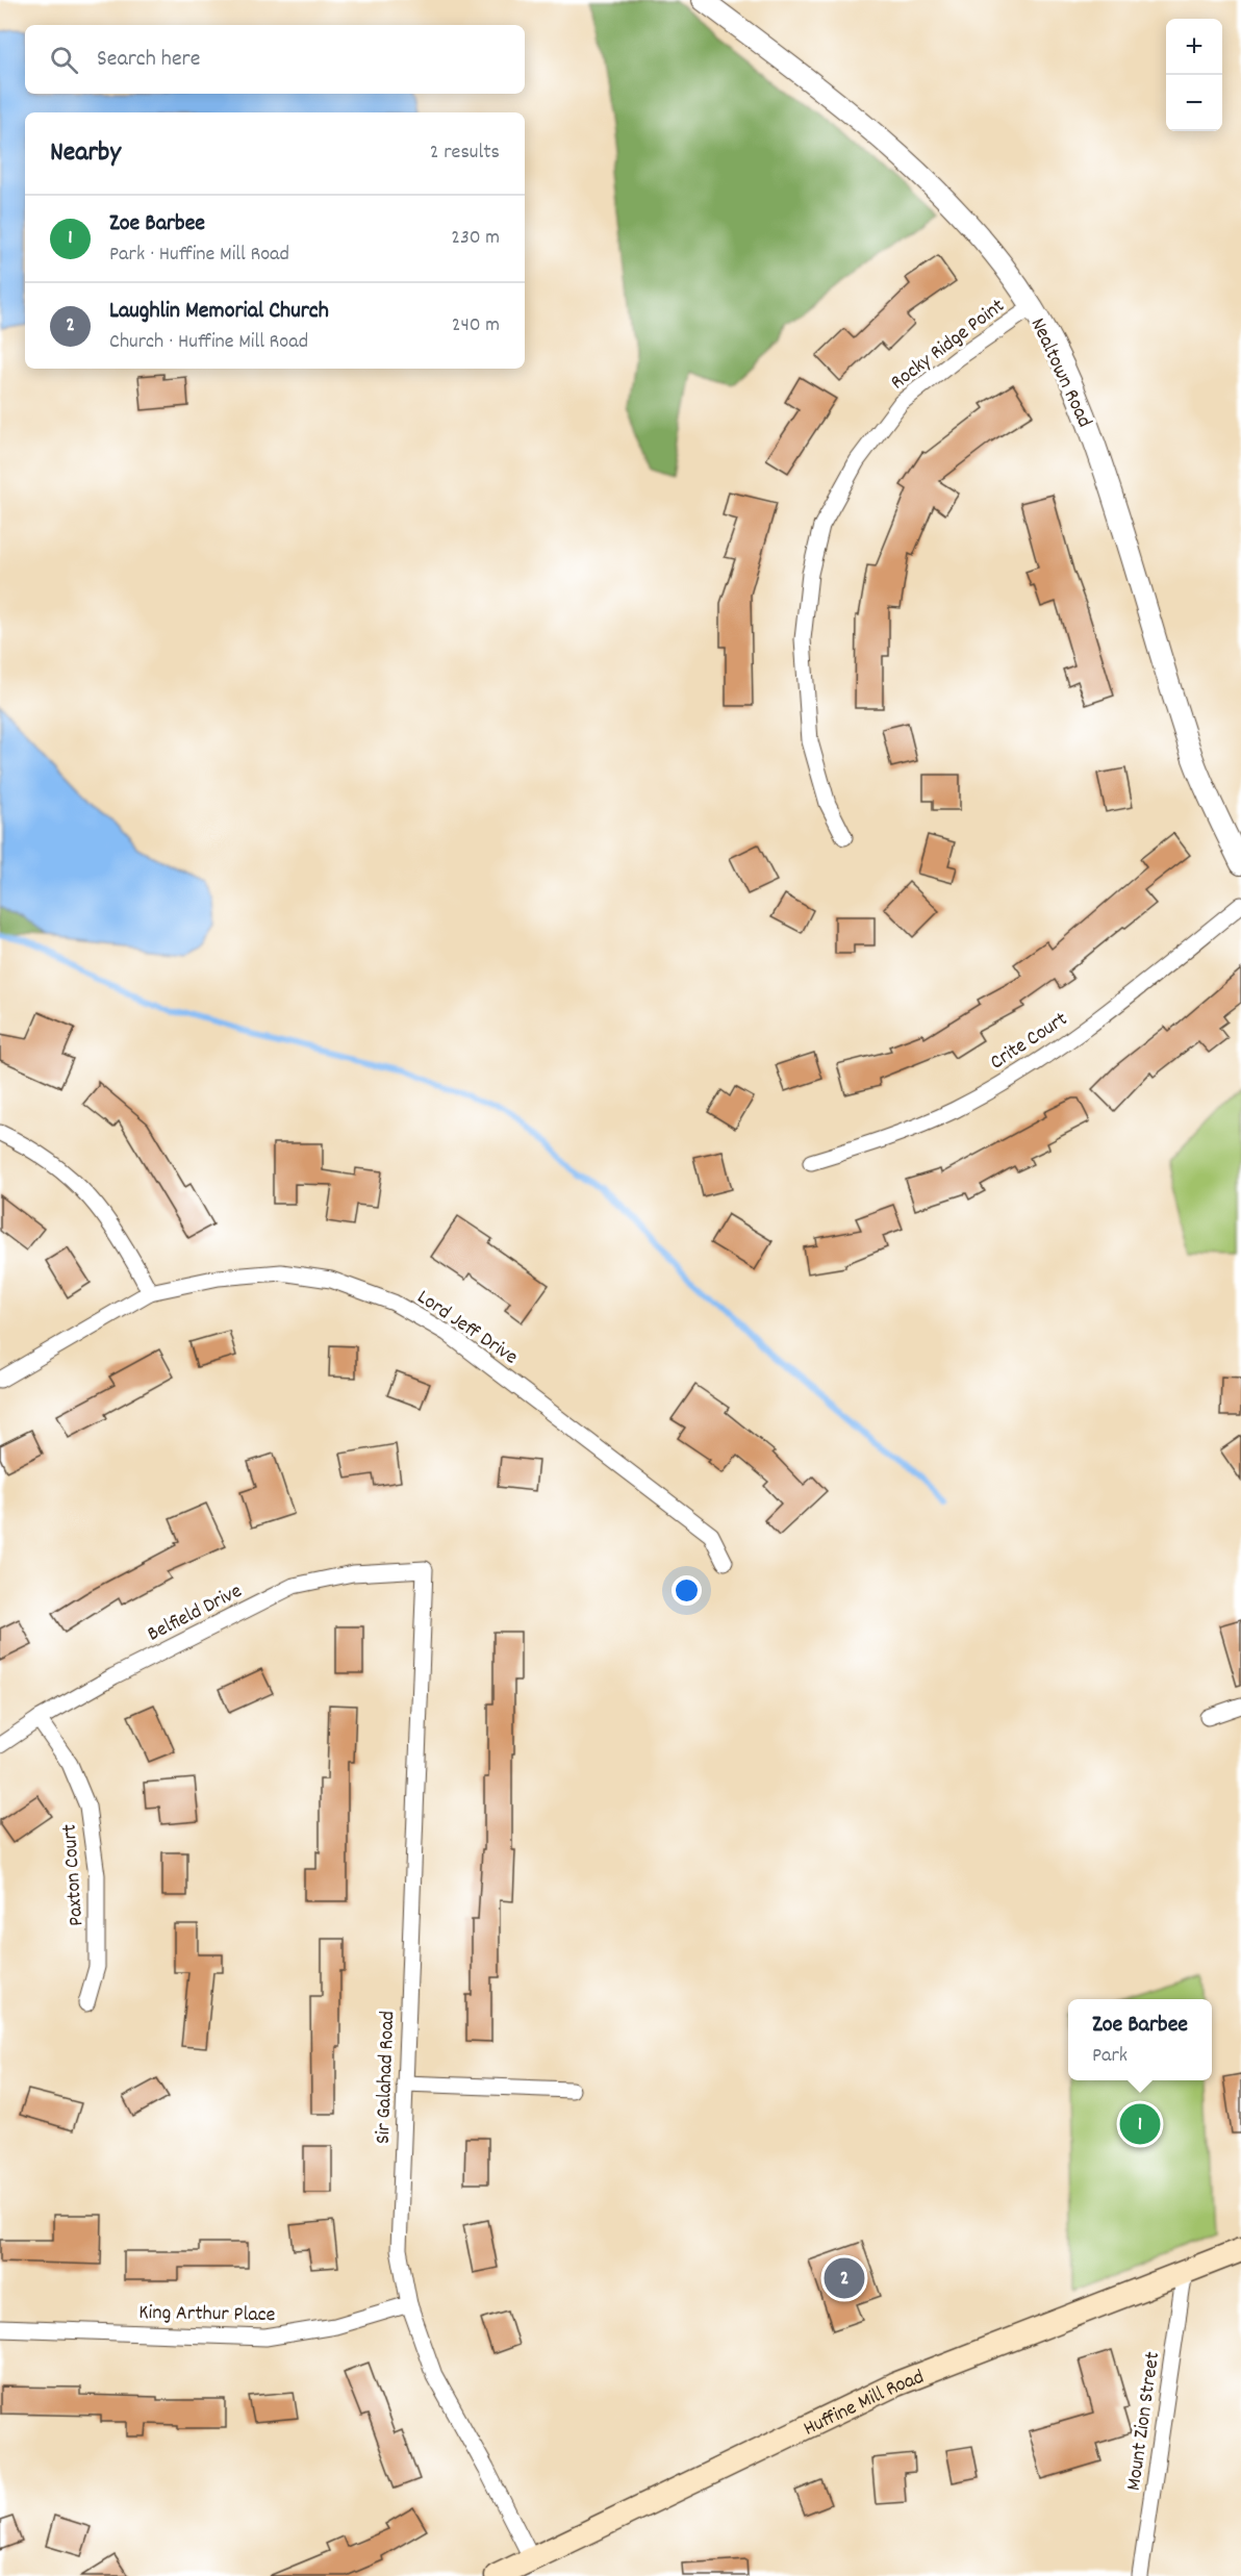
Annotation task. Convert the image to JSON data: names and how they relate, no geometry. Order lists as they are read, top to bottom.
{
  "streets": {
    "main road": ["Huffine Mill Road"],
    "street": [
      "Rocky Ridge Point",
      "Nealtown Road",
      "Crite Court",
      "Lord Jeff Drive",
      "Belfield Drive",
      "Paxton Court",
      "Sir Galahad Road",
      "King Arthur Place",
      "Mount Zion Street"
    ]
  },
  "crossings": [
    ["Rocky Ridge Point", "Nealtown Road"],
    ["Belfield Drive", "Paxton Court"],
    ["Belfield Drive", "Sir Galahad Road"],
    ["Sir Galahad Road", "King Arthur Place"],
    ["Sir Galahad Road", "Huffine Mill Road"],
    ["Huffine Mill Road", "Mount Zion Street"]
  ],
  "page": {
    "map_buttons": ["+", "−"],
    "search": "Search here",
    "heading": ["Nearby", "2 results"],
    "list": [
      {
        "mark": "1",
        "name": "Zoe Barbee",
        "note": "Park · Huffine Mill Road",
        "value": "230 m"
      },
      {
        "mark": "2",
        "name": "Laughlin Memorial Church",
        "note": "Church · Huffine Mill Road",
        "value": "240 m"
      }
    ],
    "popup": ["Zoe Barbee", "Park"],
    "pins": ["1", "2"]
  }
}
